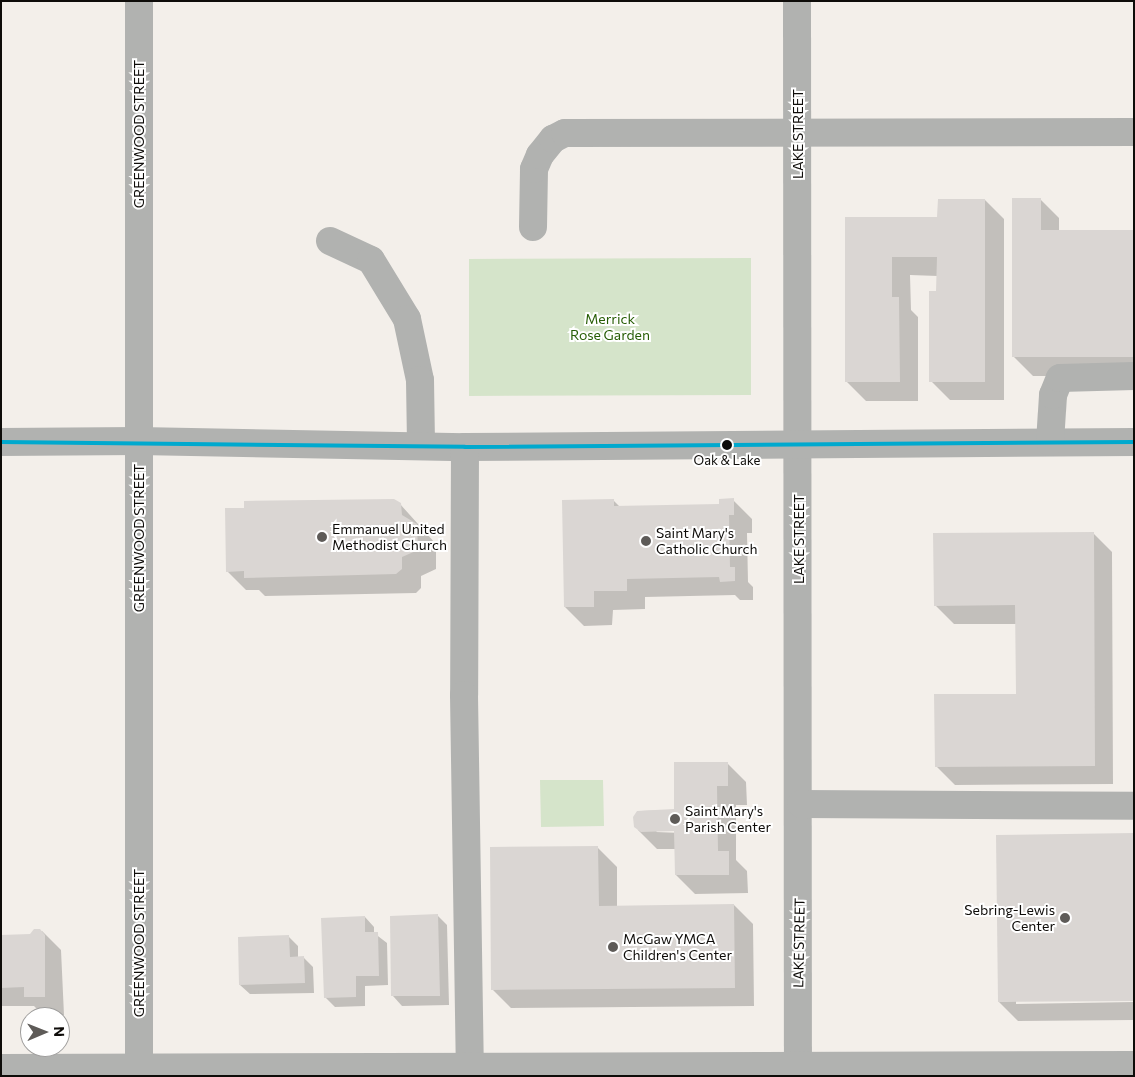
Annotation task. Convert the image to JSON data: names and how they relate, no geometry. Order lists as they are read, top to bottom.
{
  "streets": {
    "street": ["GREENWOOD STREET", "LAKE STREET"]
  },
  "parks": ["Merrick Rose Garden"],
  "places": [
    "Oak & Lake",
    "Emmanuel United Methodist Church",
    "Saint Mary's Catholic Church",
    "Saint Mary's Parish Center",
    "Sebring-Lewis Center",
    "McGaw YMCA Children's Center"
  ],
  "north": "right"
}
